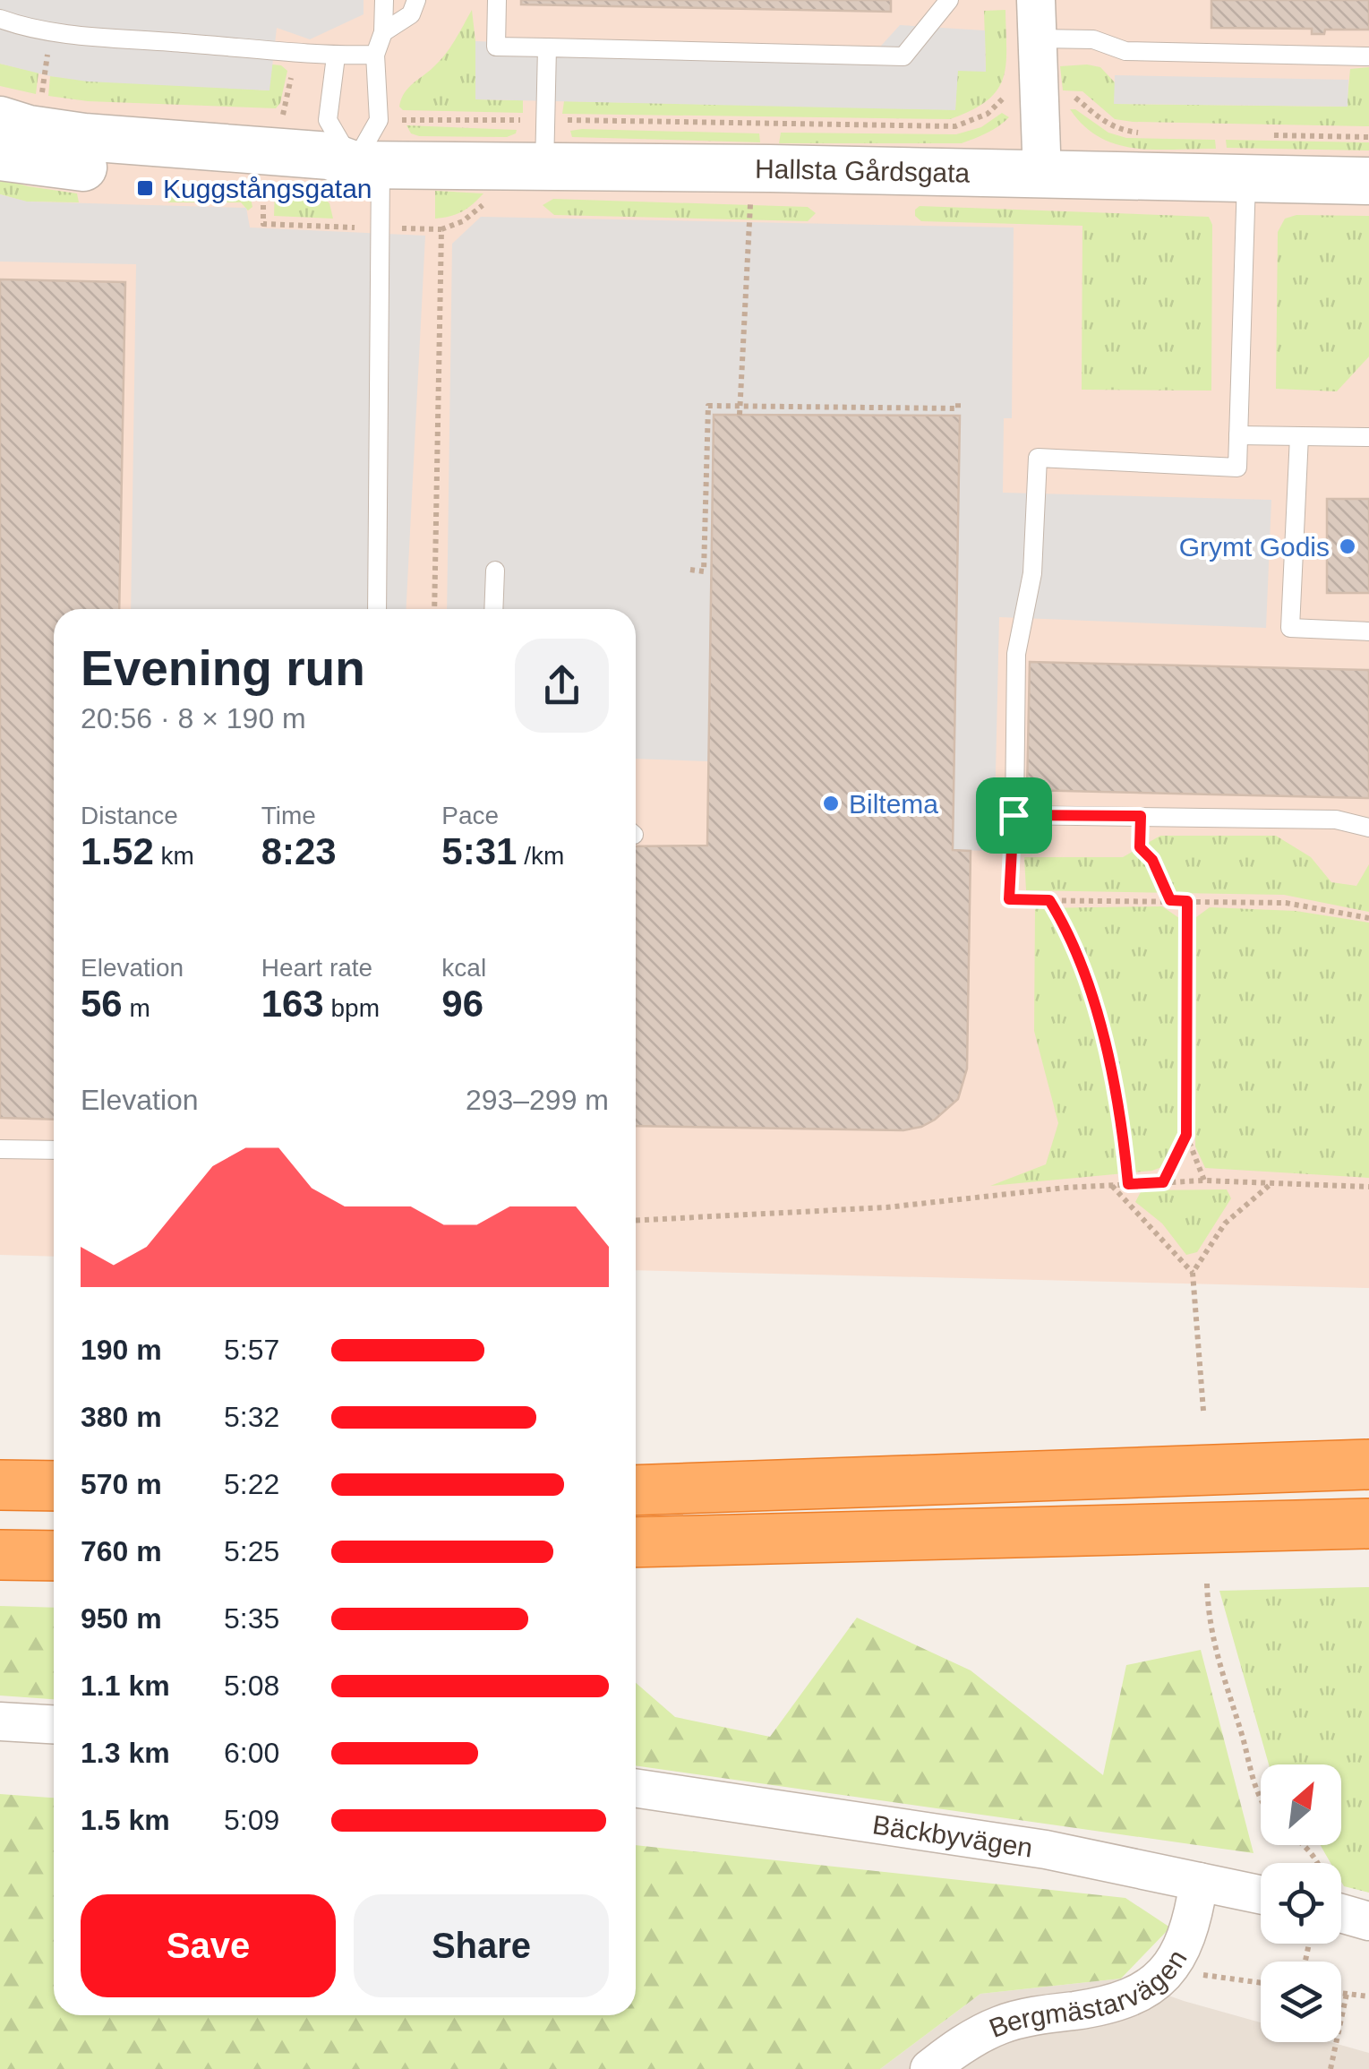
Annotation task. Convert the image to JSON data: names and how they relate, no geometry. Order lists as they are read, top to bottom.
{
  "streets": {
    "street": ["Hallsta Gårdsgata", "Bäckbyvägen", "Bergmästarvägen"]
  },
  "crossings": [
    ["Bäckbyvägen", "Bergmästarvägen"]
  ],
  "places": {
    "transit": ["Kuggstångsgatan"],
    "other": ["Grymt Godis", "Biltema"]
  },
  "north": "top right",
  "page": {
    "heading": ["Evening run", "20:56 · 8 × 190 m"],
    "stats": [
      ["Distance", "1.52 km"],
      ["Time", "8:23"],
      ["Pace", "5:31 /km"],
      ["Elevation", "56 m"],
      ["Heart rate", "163 bpm"],
      ["kcal", "96"]
    ],
    "chart": ["Elevation", "293–299 m"],
    "list": [
      {
        "name": "190 m",
        "note": "5:57"
      },
      {
        "name": "380 m",
        "note": "5:32"
      },
      {
        "name": "570 m",
        "note": "5:22"
      },
      {
        "name": "760 m",
        "note": "5:25"
      },
      {
        "name": "950 m",
        "note": "5:35"
      },
      {
        "name": "1.1 km",
        "note": "5:08"
      },
      {
        "name": "1.3 km",
        "note": "6:00"
      },
      {
        "name": "1.5 km",
        "note": "5:09"
      }
    ],
    "buttons": ["Save", "Share"]
  }
}
